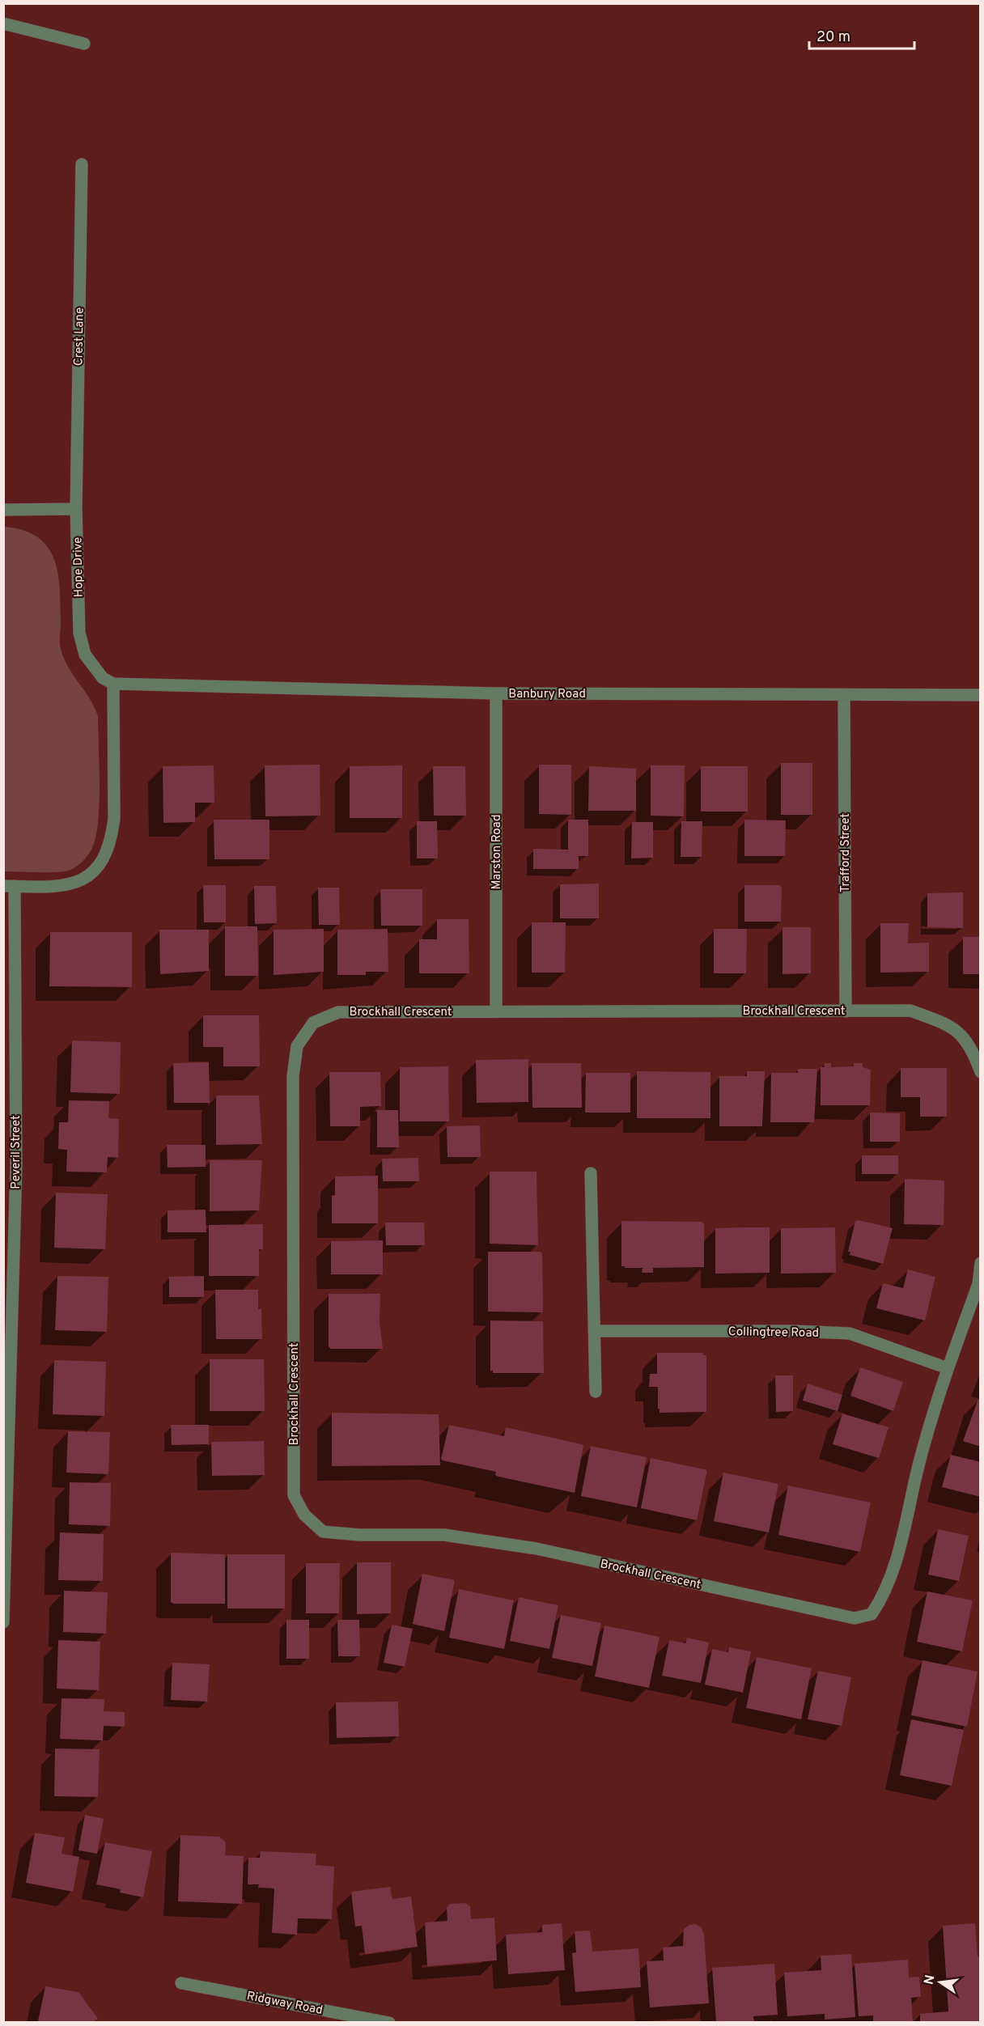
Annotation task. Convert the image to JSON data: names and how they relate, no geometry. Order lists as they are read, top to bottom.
{
  "streets": {
    "street": [
      "Crest Lane",
      "Hope Drive",
      "Banbury Road",
      "Marston Road",
      "Trafford Street",
      "Brockhall Crescent",
      "Peveril Street",
      "Collingtree Road",
      "Ridgway Road"
    ]
  },
  "crossings": [
    ["Crest Lane", "Hope Drive"],
    ["Hope Drive", "Banbury Road"],
    ["Banbury Road", "Marston Road"],
    ["Banbury Road", "Trafford Street"],
    ["Marston Road", "Brockhall Crescent"],
    ["Trafford Street", "Brockhall Crescent"],
    ["Brockhall Crescent", "Collingtree Road"]
  ],
  "scale_bar": "20 m",
  "north": "left"
}
